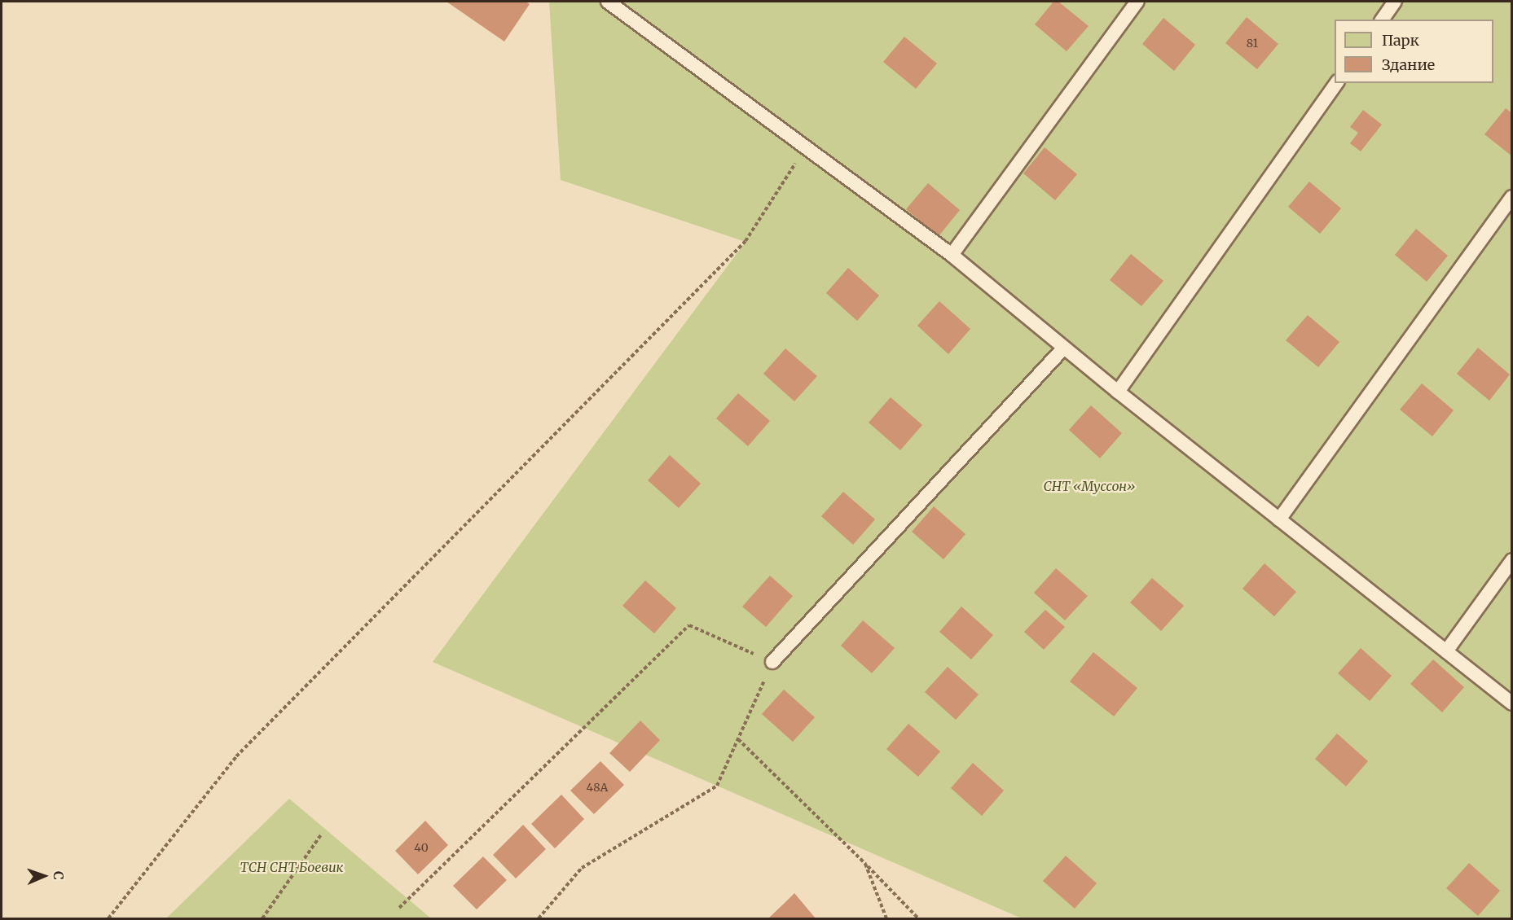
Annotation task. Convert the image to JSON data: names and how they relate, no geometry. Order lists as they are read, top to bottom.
{
  "parks": ["СНТ «Муссон»", "ТСН СНТ Боевик"],
  "house_numbers": ["81", "48А", "40"],
  "legend": ["Парк", "Здание"],
  "north": "right"
}
